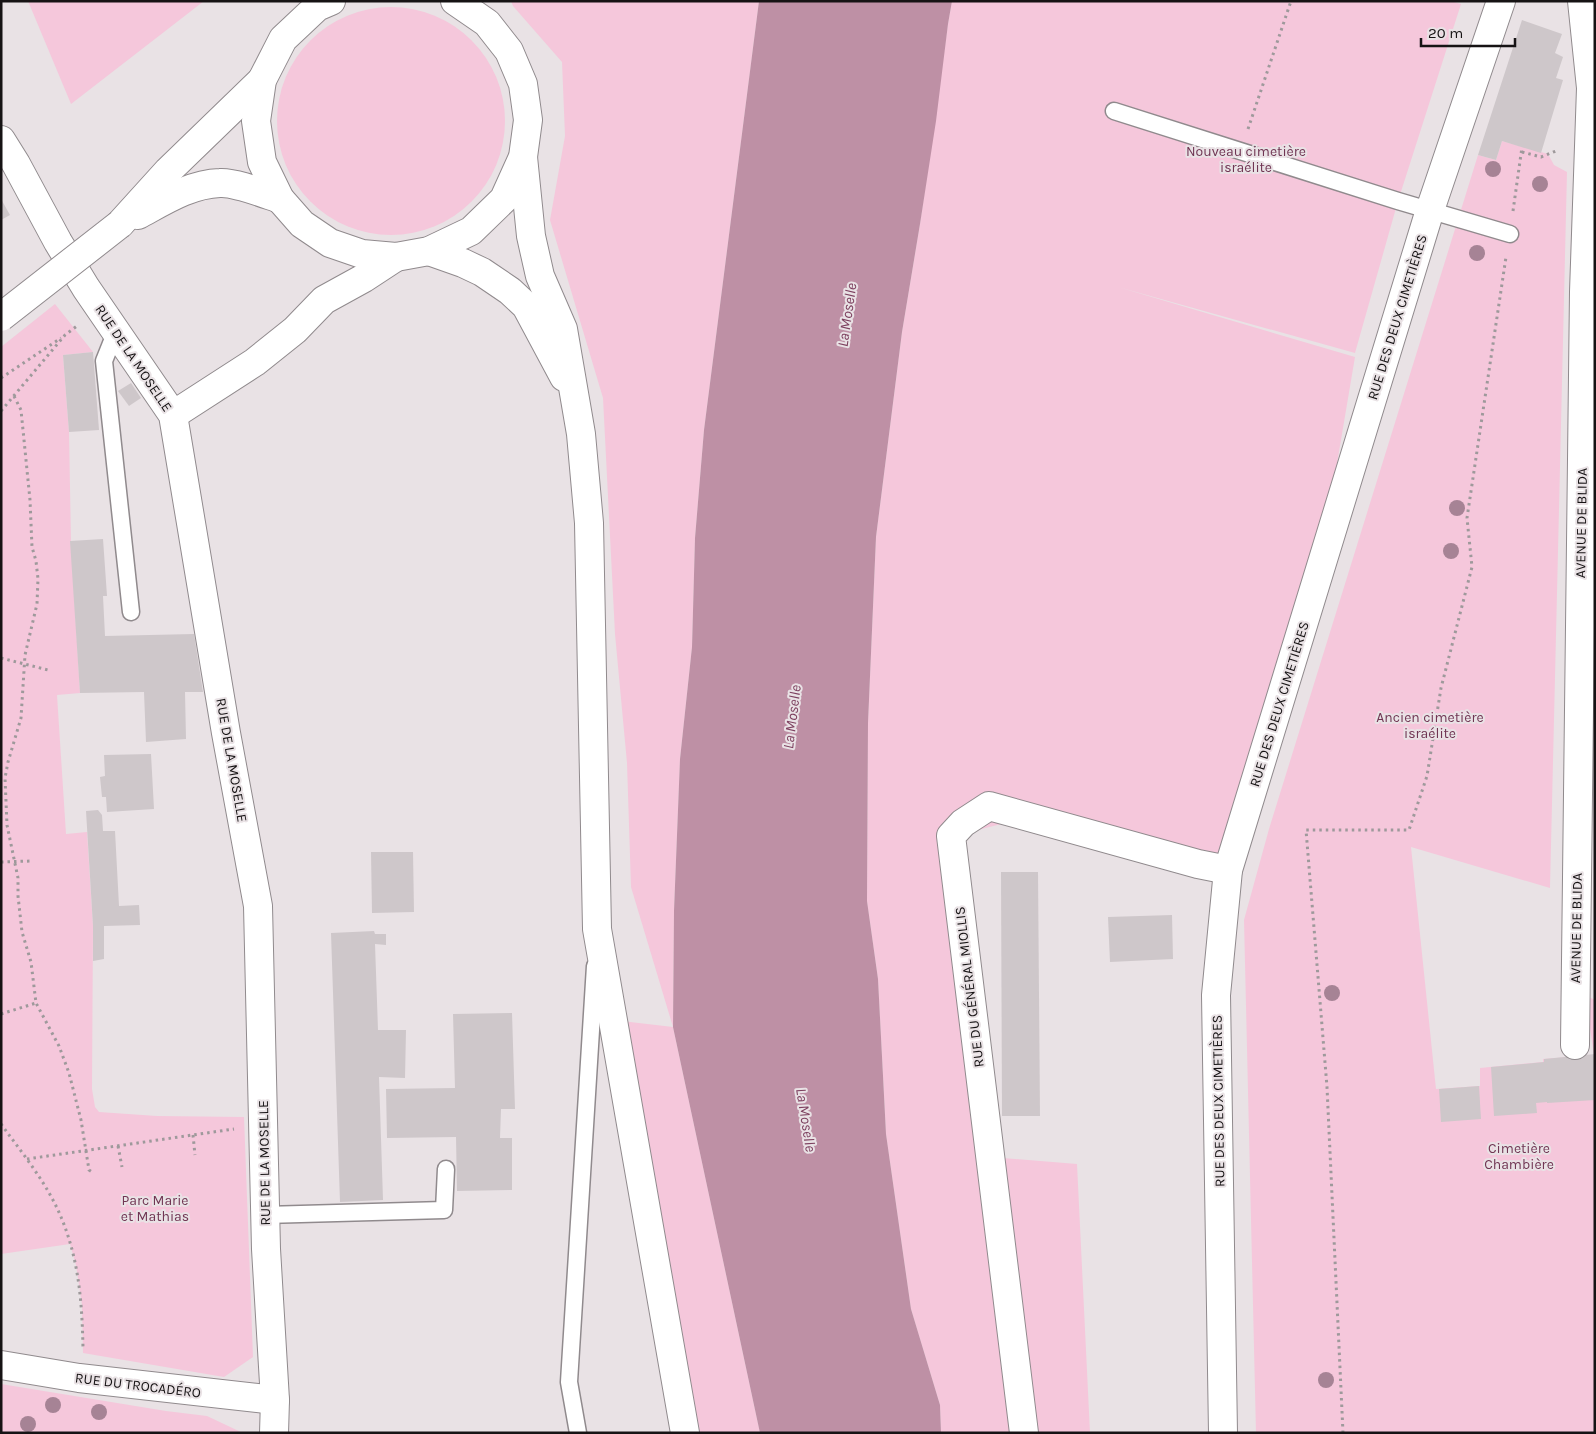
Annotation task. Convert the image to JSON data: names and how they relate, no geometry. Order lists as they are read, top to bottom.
{
  "streets": {
    "street": [
      "RUE DES DEUX CIMETIÈRES",
      "RUE DE LA MOSELLE",
      "AVENUE DE BLIDA",
      "RUE DU GÉNÉRAL MIOLLIS",
      "RUE DU TROCADÉRO"
    ]
  },
  "crossings": [
    ["RUE DES DEUX CIMETIÈRES", "RUE DU GÉNÉRAL MIOLLIS"],
    ["RUE DE LA MOSELLE", "RUE DU TROCADÉRO"]
  ],
  "water": ["La Moselle"],
  "parks": [
    "Nouveau cimetière israélite",
    "Ancien cimetière israélite",
    "Cimetière Chambière",
    "Parc Marie et Mathias"
  ],
  "scale_bar": "20 m"
}
